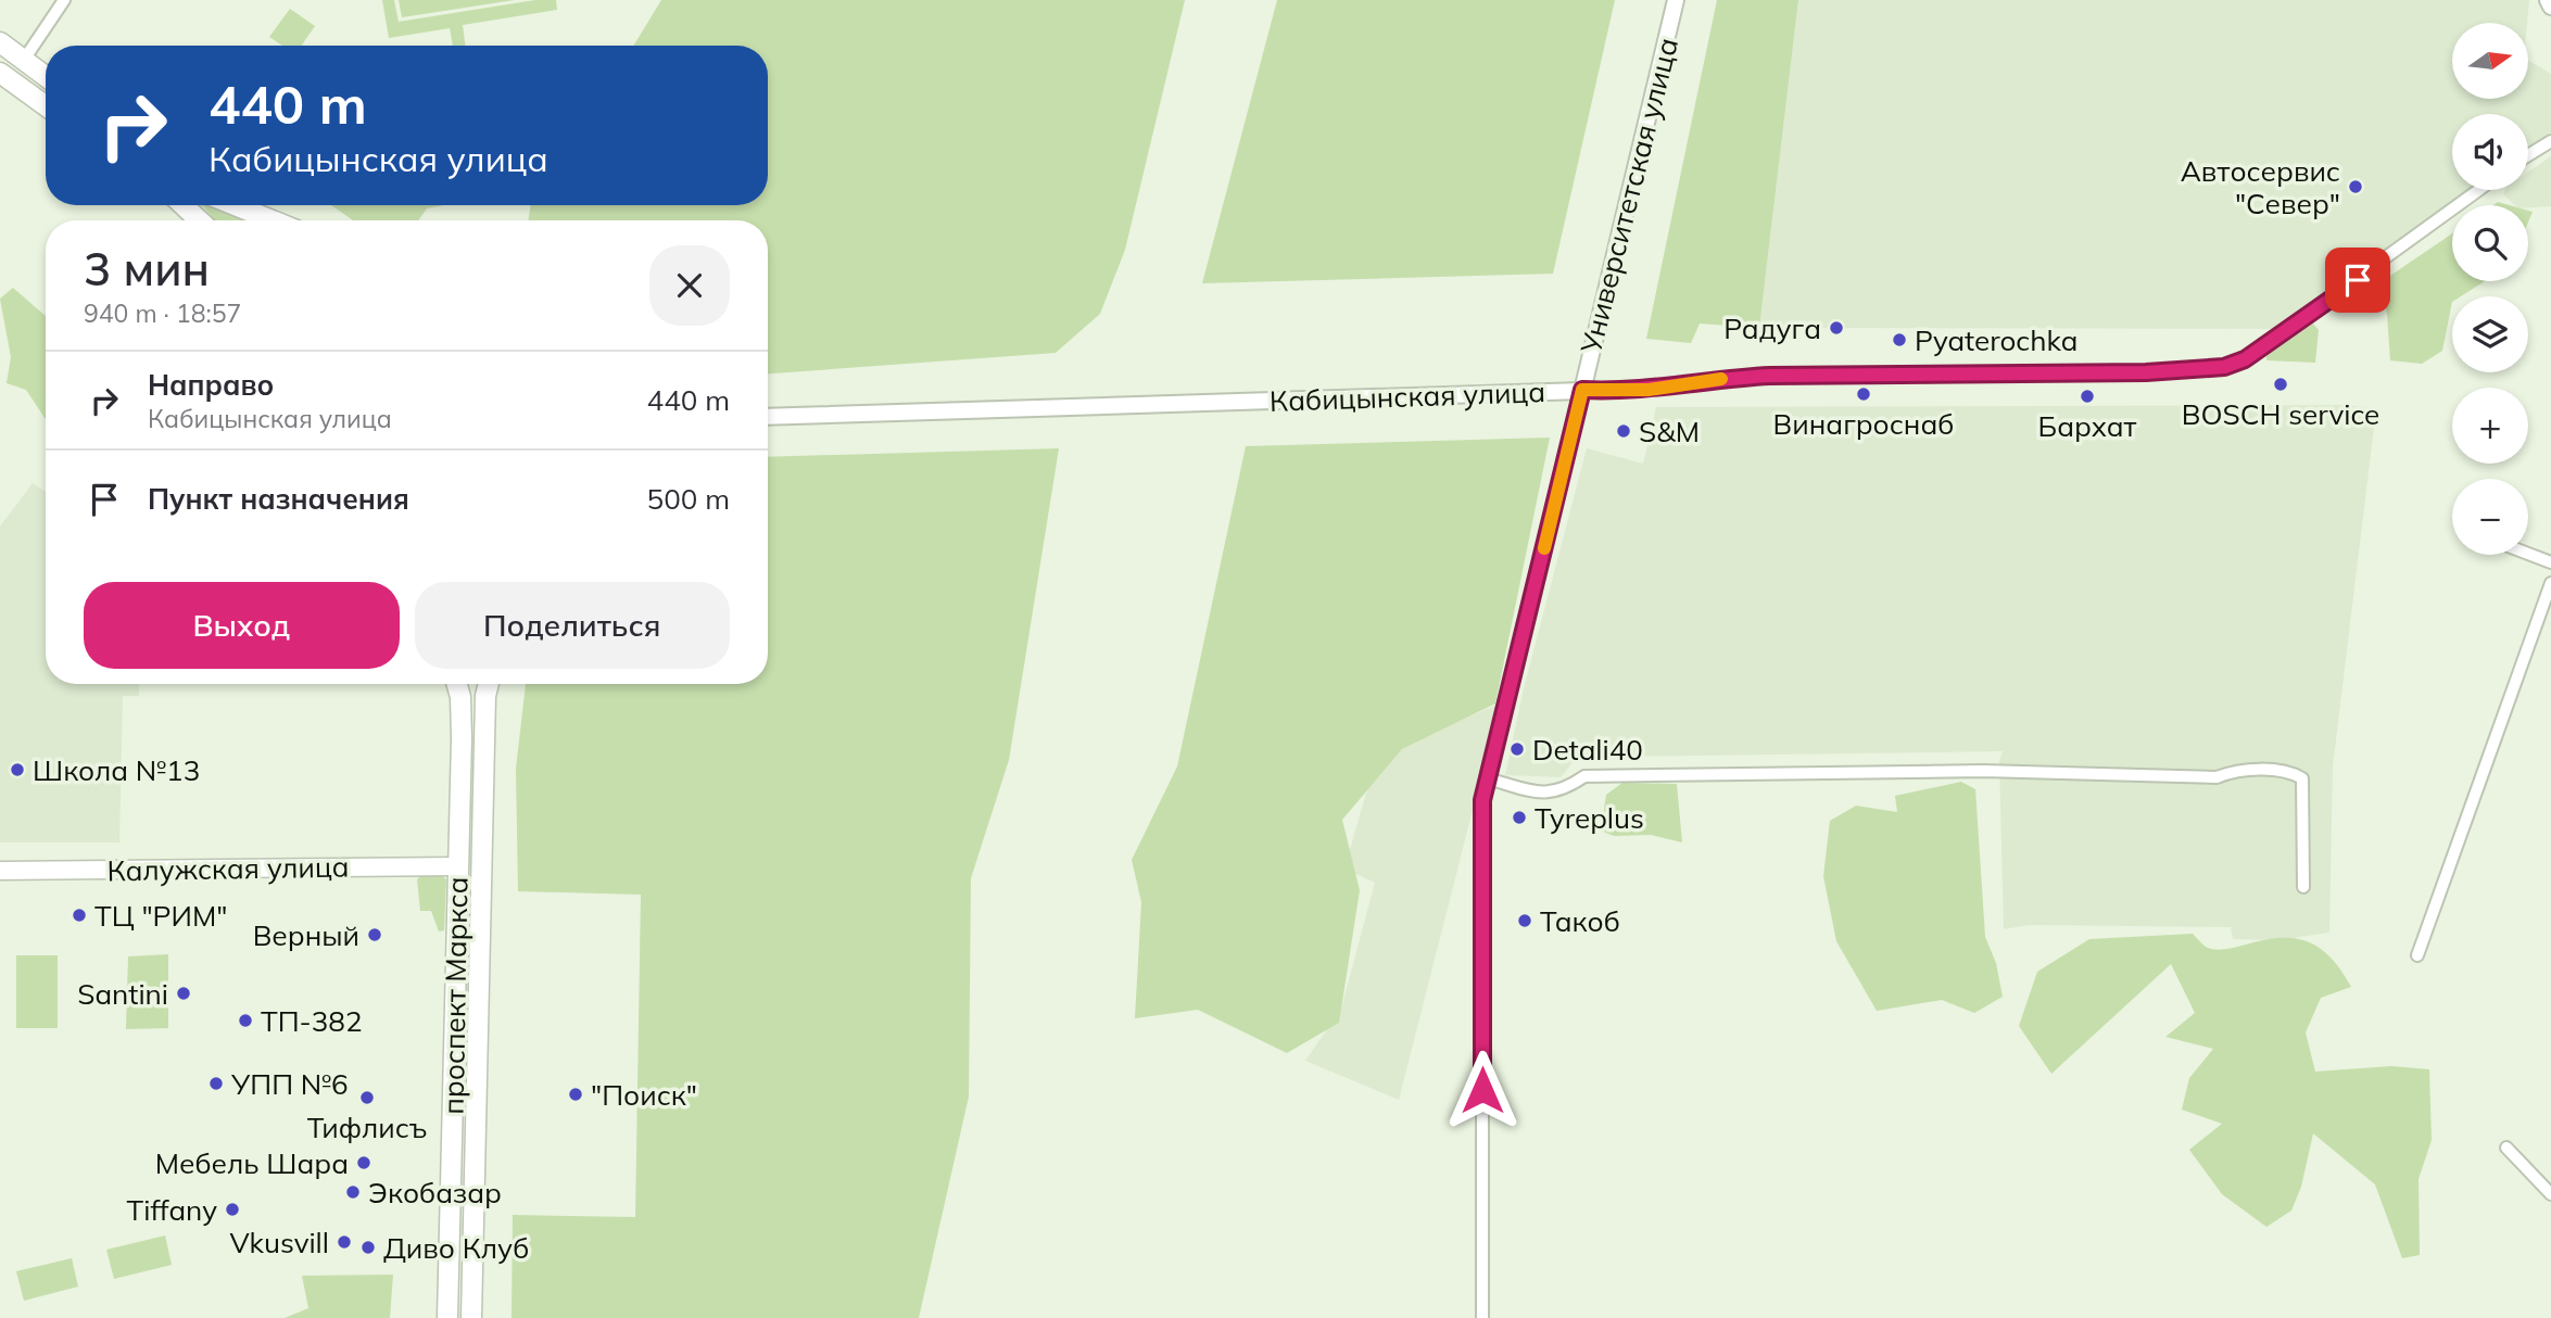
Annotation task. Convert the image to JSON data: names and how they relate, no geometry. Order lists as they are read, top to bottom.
{
  "streets": {
    "main road": ["Калужская улица", "проспект Маркса"],
    "street": ["Университетская улица", "Кабицынская улица"]
  },
  "crossings": [
    ["Университетская улица", "Кабицынская улица"],
    ["Калужская улица", "проспект Маркса"]
  ],
  "places": [
    "Автосервис \"Север\"",
    "Радуга",
    "Pyaterochka",
    "BOSCH service",
    "Винагроснаб",
    "Бархат",
    "S&M",
    "Detali40",
    "Школа №13",
    "Tyreplus",
    "ТЦ \"РИМ\"",
    "Такоб",
    "Верный",
    "Santini",
    "ТП-382",
    "УПП №6",
    "\"Поиск\"",
    "Тифлисъ",
    "Мебель Шара",
    "Экобазар",
    "Tiffany",
    "Vkusvill",
    "Диво Клуб"
  ],
  "north": "right",
  "page": {
    "map_buttons": ["+", "−"],
    "turn": ["440 m", "Кабицынская улица"],
    "heading": ["3 мин", "940 m · 18:57"],
    "list": [
      {
        "name": "Направо",
        "note": "Кабицынская улица",
        "value": "440 m"
      },
      {
        "name": "Пункт назначения",
        "value": "500 m"
      }
    ],
    "buttons": ["Выход", "Поделиться"]
  }
}
